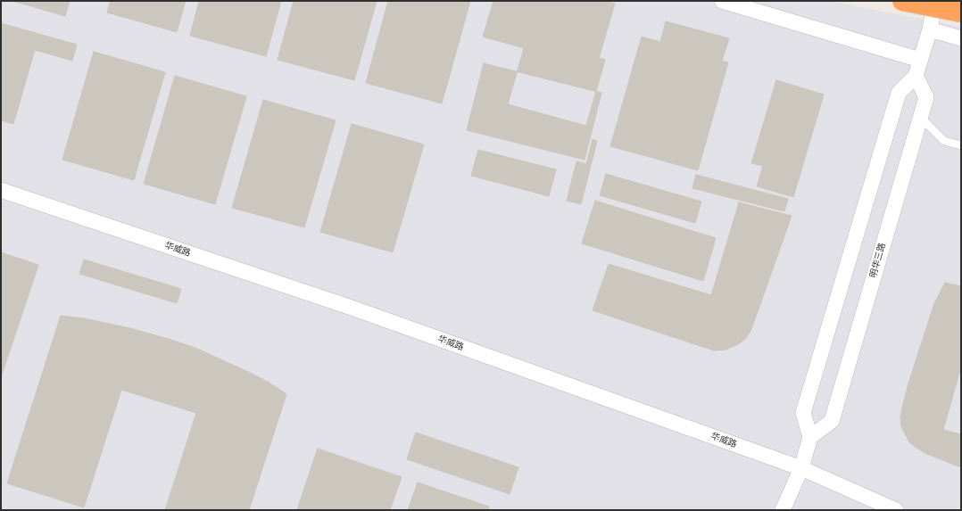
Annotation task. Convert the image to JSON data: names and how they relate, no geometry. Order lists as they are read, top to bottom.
{
  "streets": {
    "street": ["华威路", "明华三路"]
  }
}
